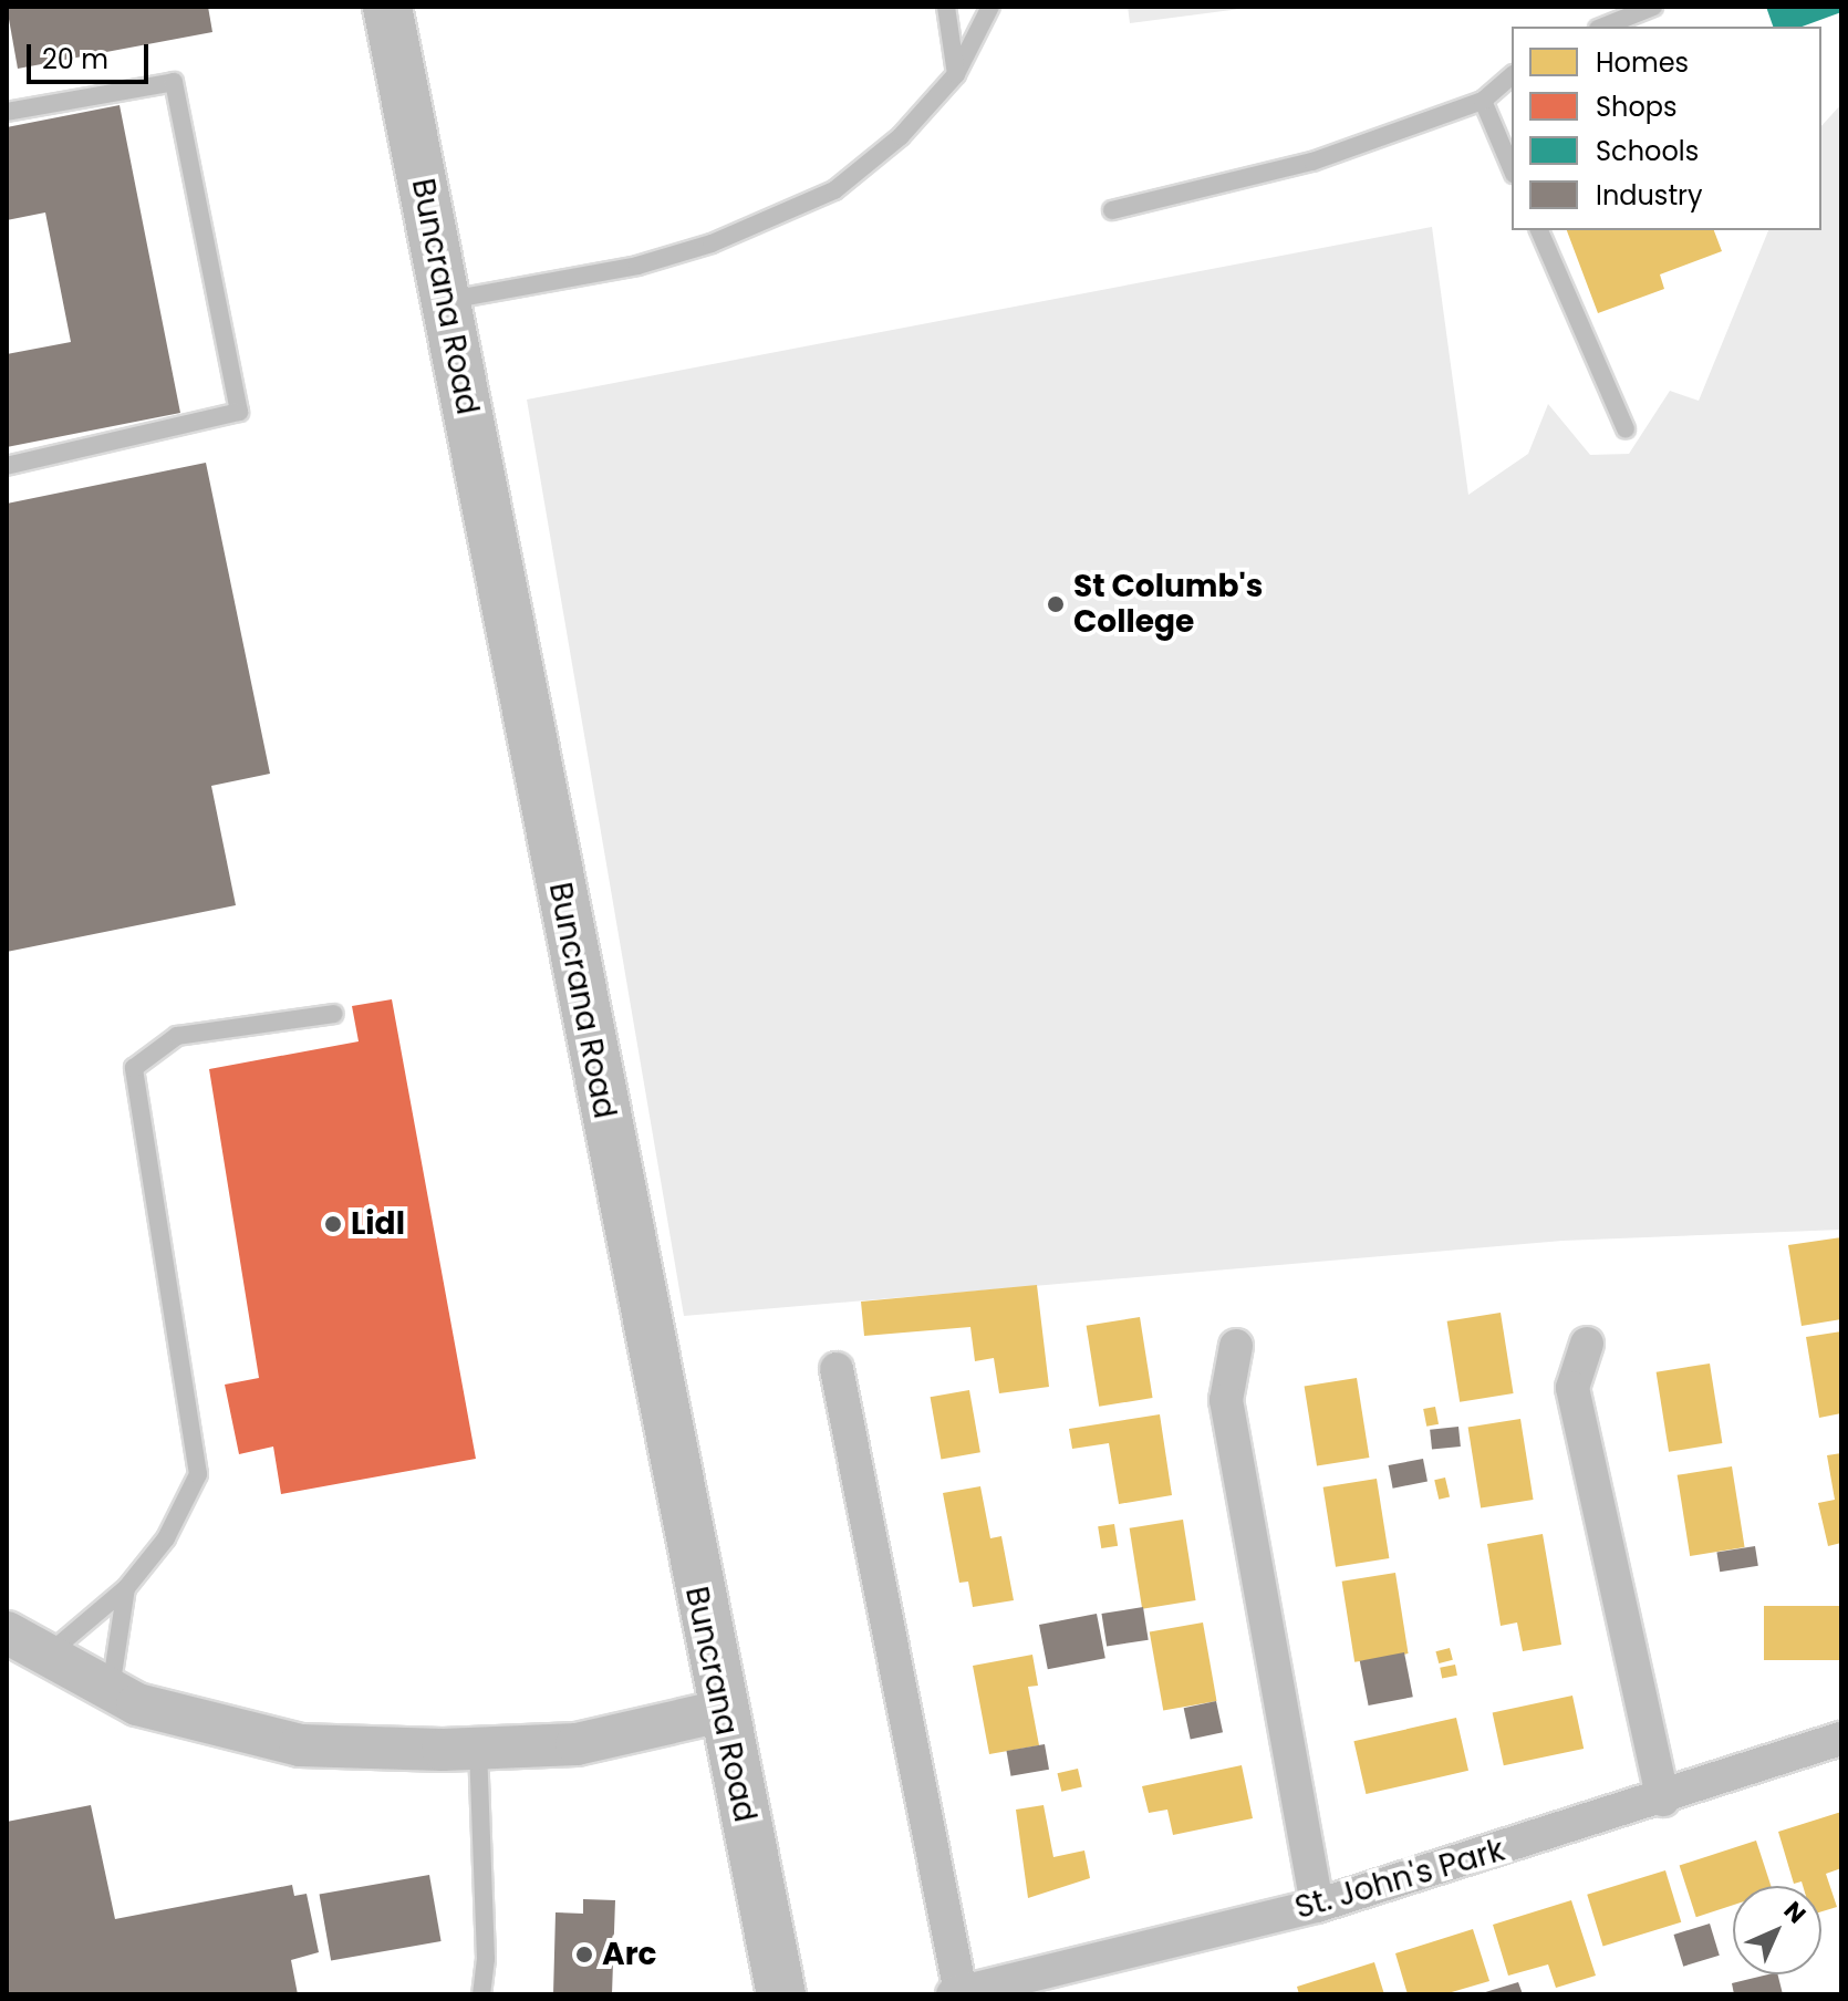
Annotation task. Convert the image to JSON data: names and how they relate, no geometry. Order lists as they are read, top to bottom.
{
  "streets": {
    "highway": ["Buncrana Road"],
    "street": ["St. John's Park"]
  },
  "places": ["St Columb's College", "Lidl", "Arc"],
  "legend": [
    "Homes",
    "Shops",
    "Schools",
    "Industry"
  ],
  "scale_bar": "20 m",
  "north": "top right"
}
